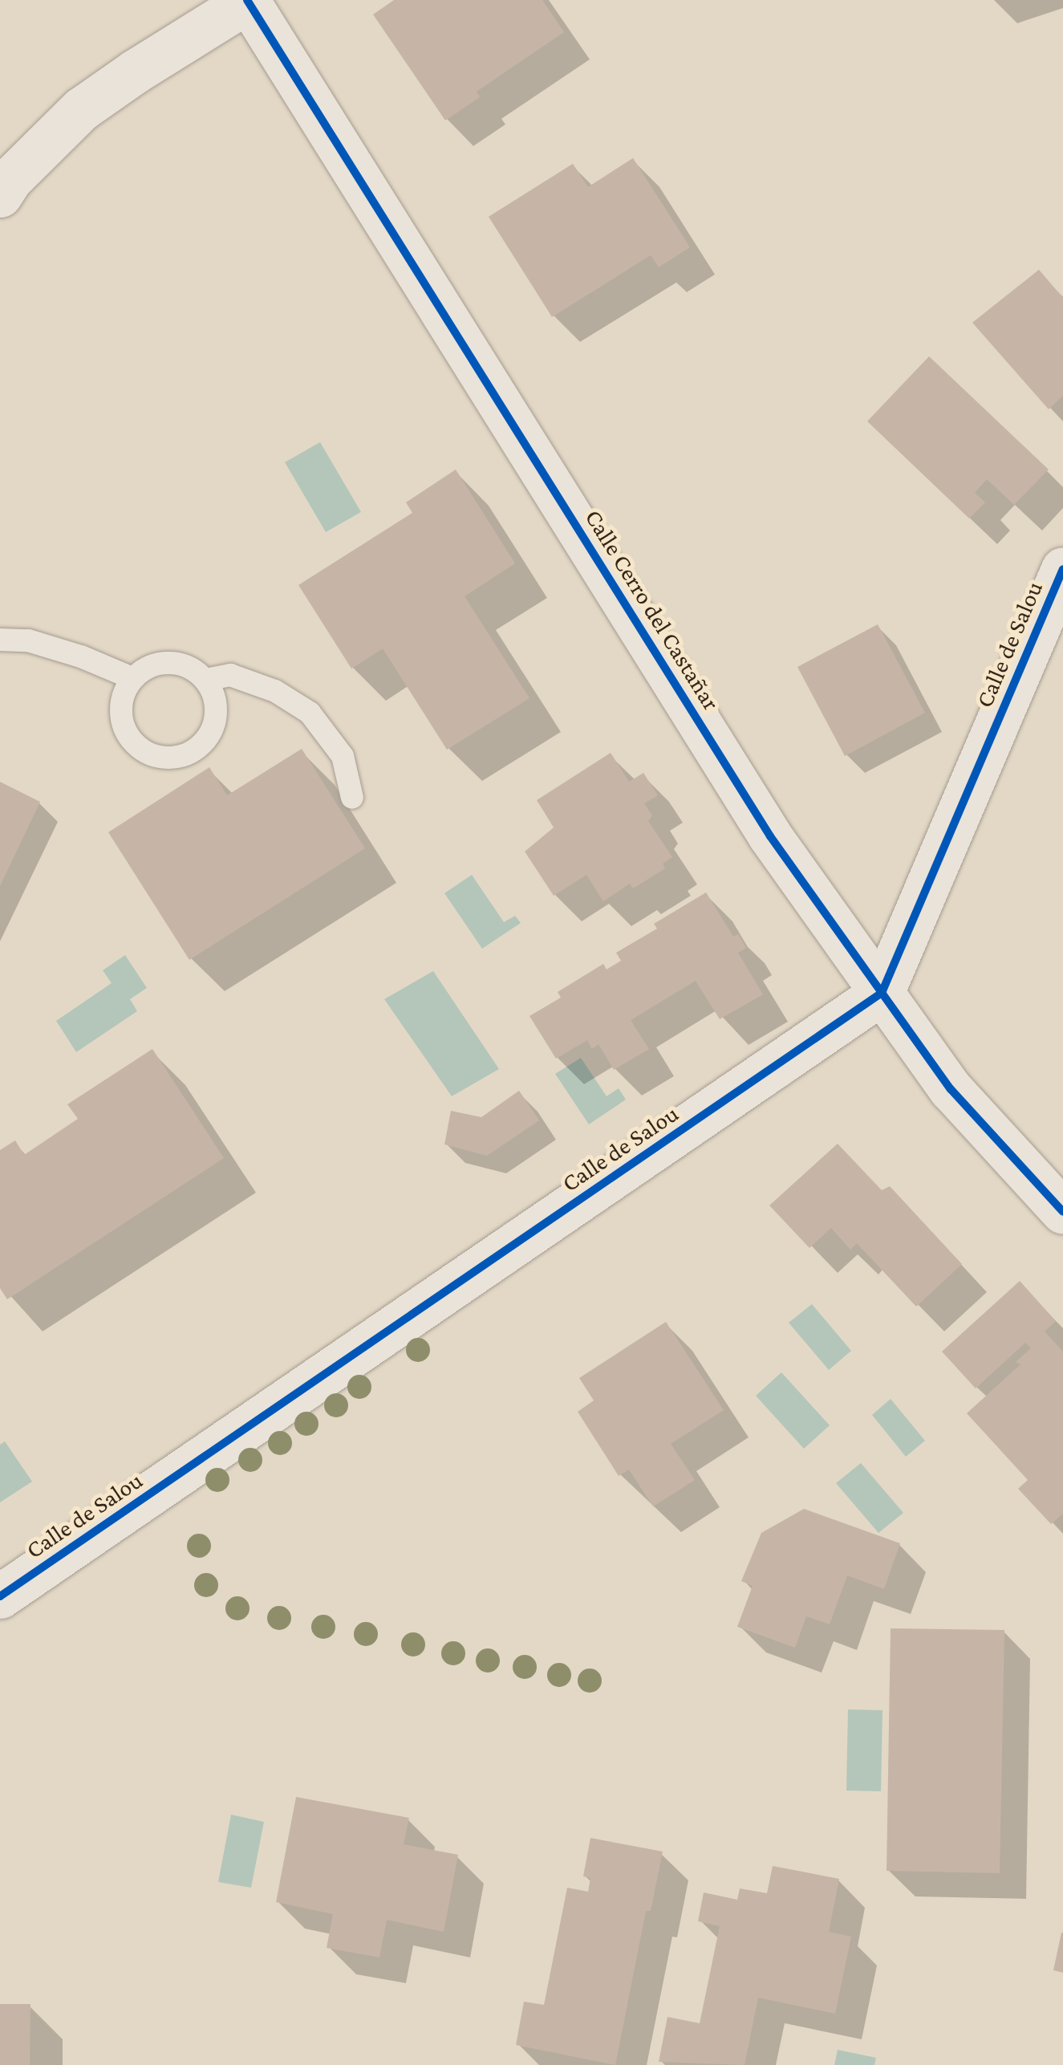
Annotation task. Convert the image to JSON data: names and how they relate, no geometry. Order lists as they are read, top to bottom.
{
  "streets": {
    "street": ["Calle Cerro del Castañar", "Calle de Salou"]
  },
  "crossings": [
    ["Calle Cerro del Castañar", "Calle de Salou"]
  ]
}
